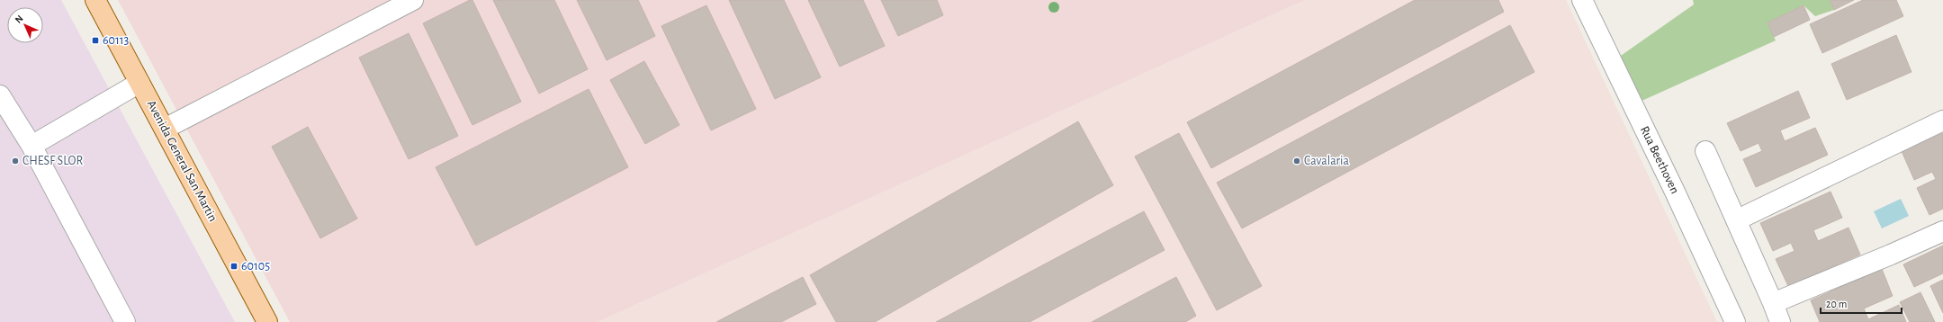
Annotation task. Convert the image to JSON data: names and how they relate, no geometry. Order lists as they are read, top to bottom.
{
  "streets": {
    "main road": ["Avenida General San Martin"],
    "street": ["Rua Beethoven"]
  },
  "places": {
    "transit": ["60113", "60105"],
    "other": ["CHESF SLOR", "Cavalaria"]
  },
  "scale_bar": "20 m",
  "north": "top left"
}
